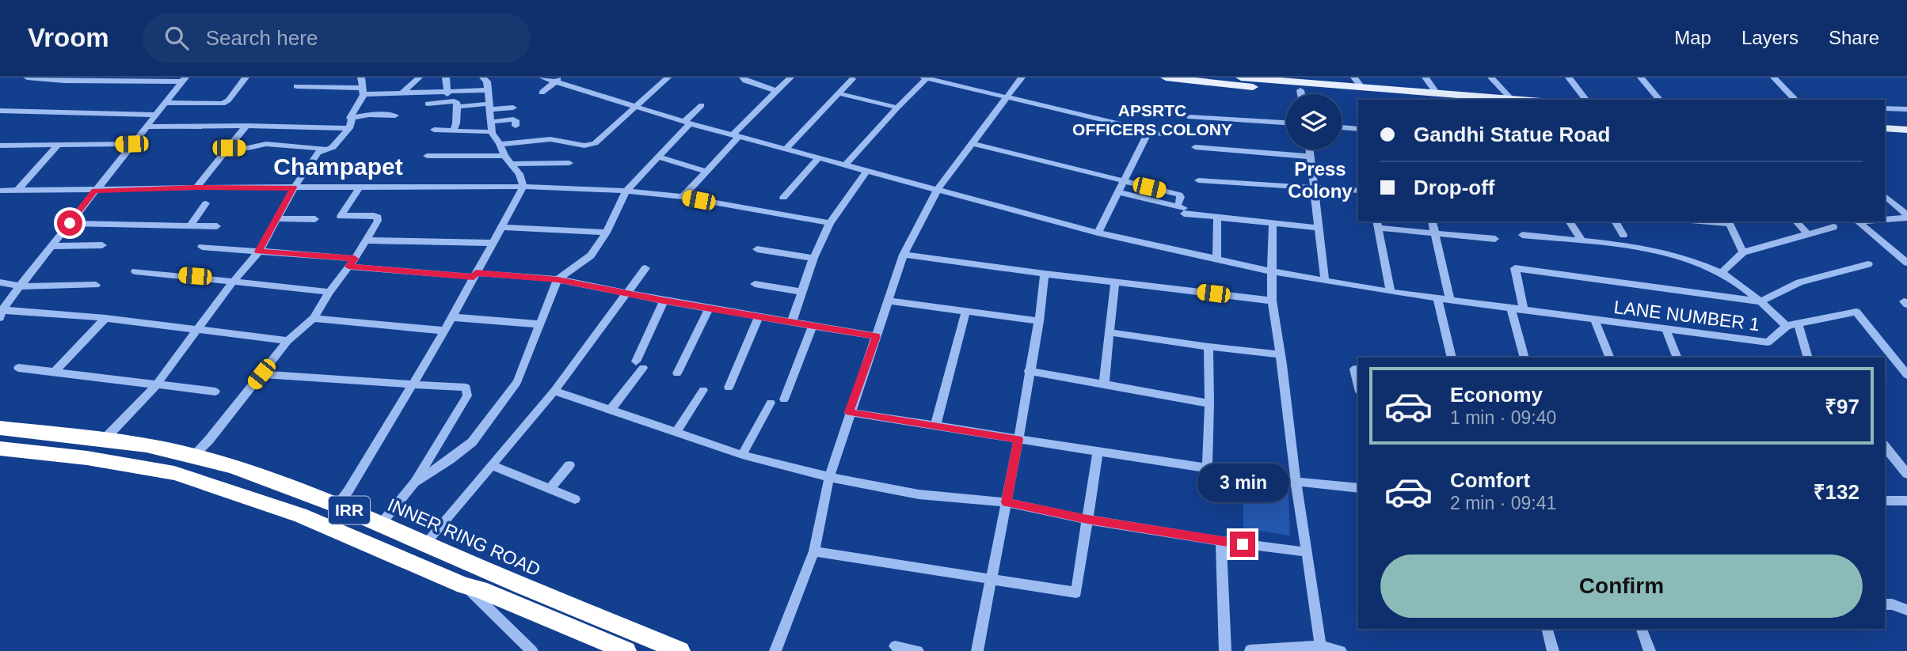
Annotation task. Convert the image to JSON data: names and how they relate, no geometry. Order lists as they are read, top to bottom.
{
  "streets": {
    "highway": ["IRR", "INNER RING ROAD"],
    "street": ["LANE NUMBER 1"]
  },
  "districts": ["APSRTC OFFICERS COLONY", "Champapet", "Press Colony"],
  "page": {
    "header": "Vroom",
    "search": "Search here",
    "nav": ["Map", "Layers", "Share"],
    "banner": ["Gandhi Statue Road", "Drop-off"],
    "list": [
      {
        "name": "Economy",
        "note": "1 min · 09:40",
        "value": "₹97"
      },
      {
        "name": "Comfort",
        "note": "2 min · 09:41",
        "value": "₹132"
      }
    ],
    "bubble": "3 min",
    "buttons": "Confirm"
  }
}
